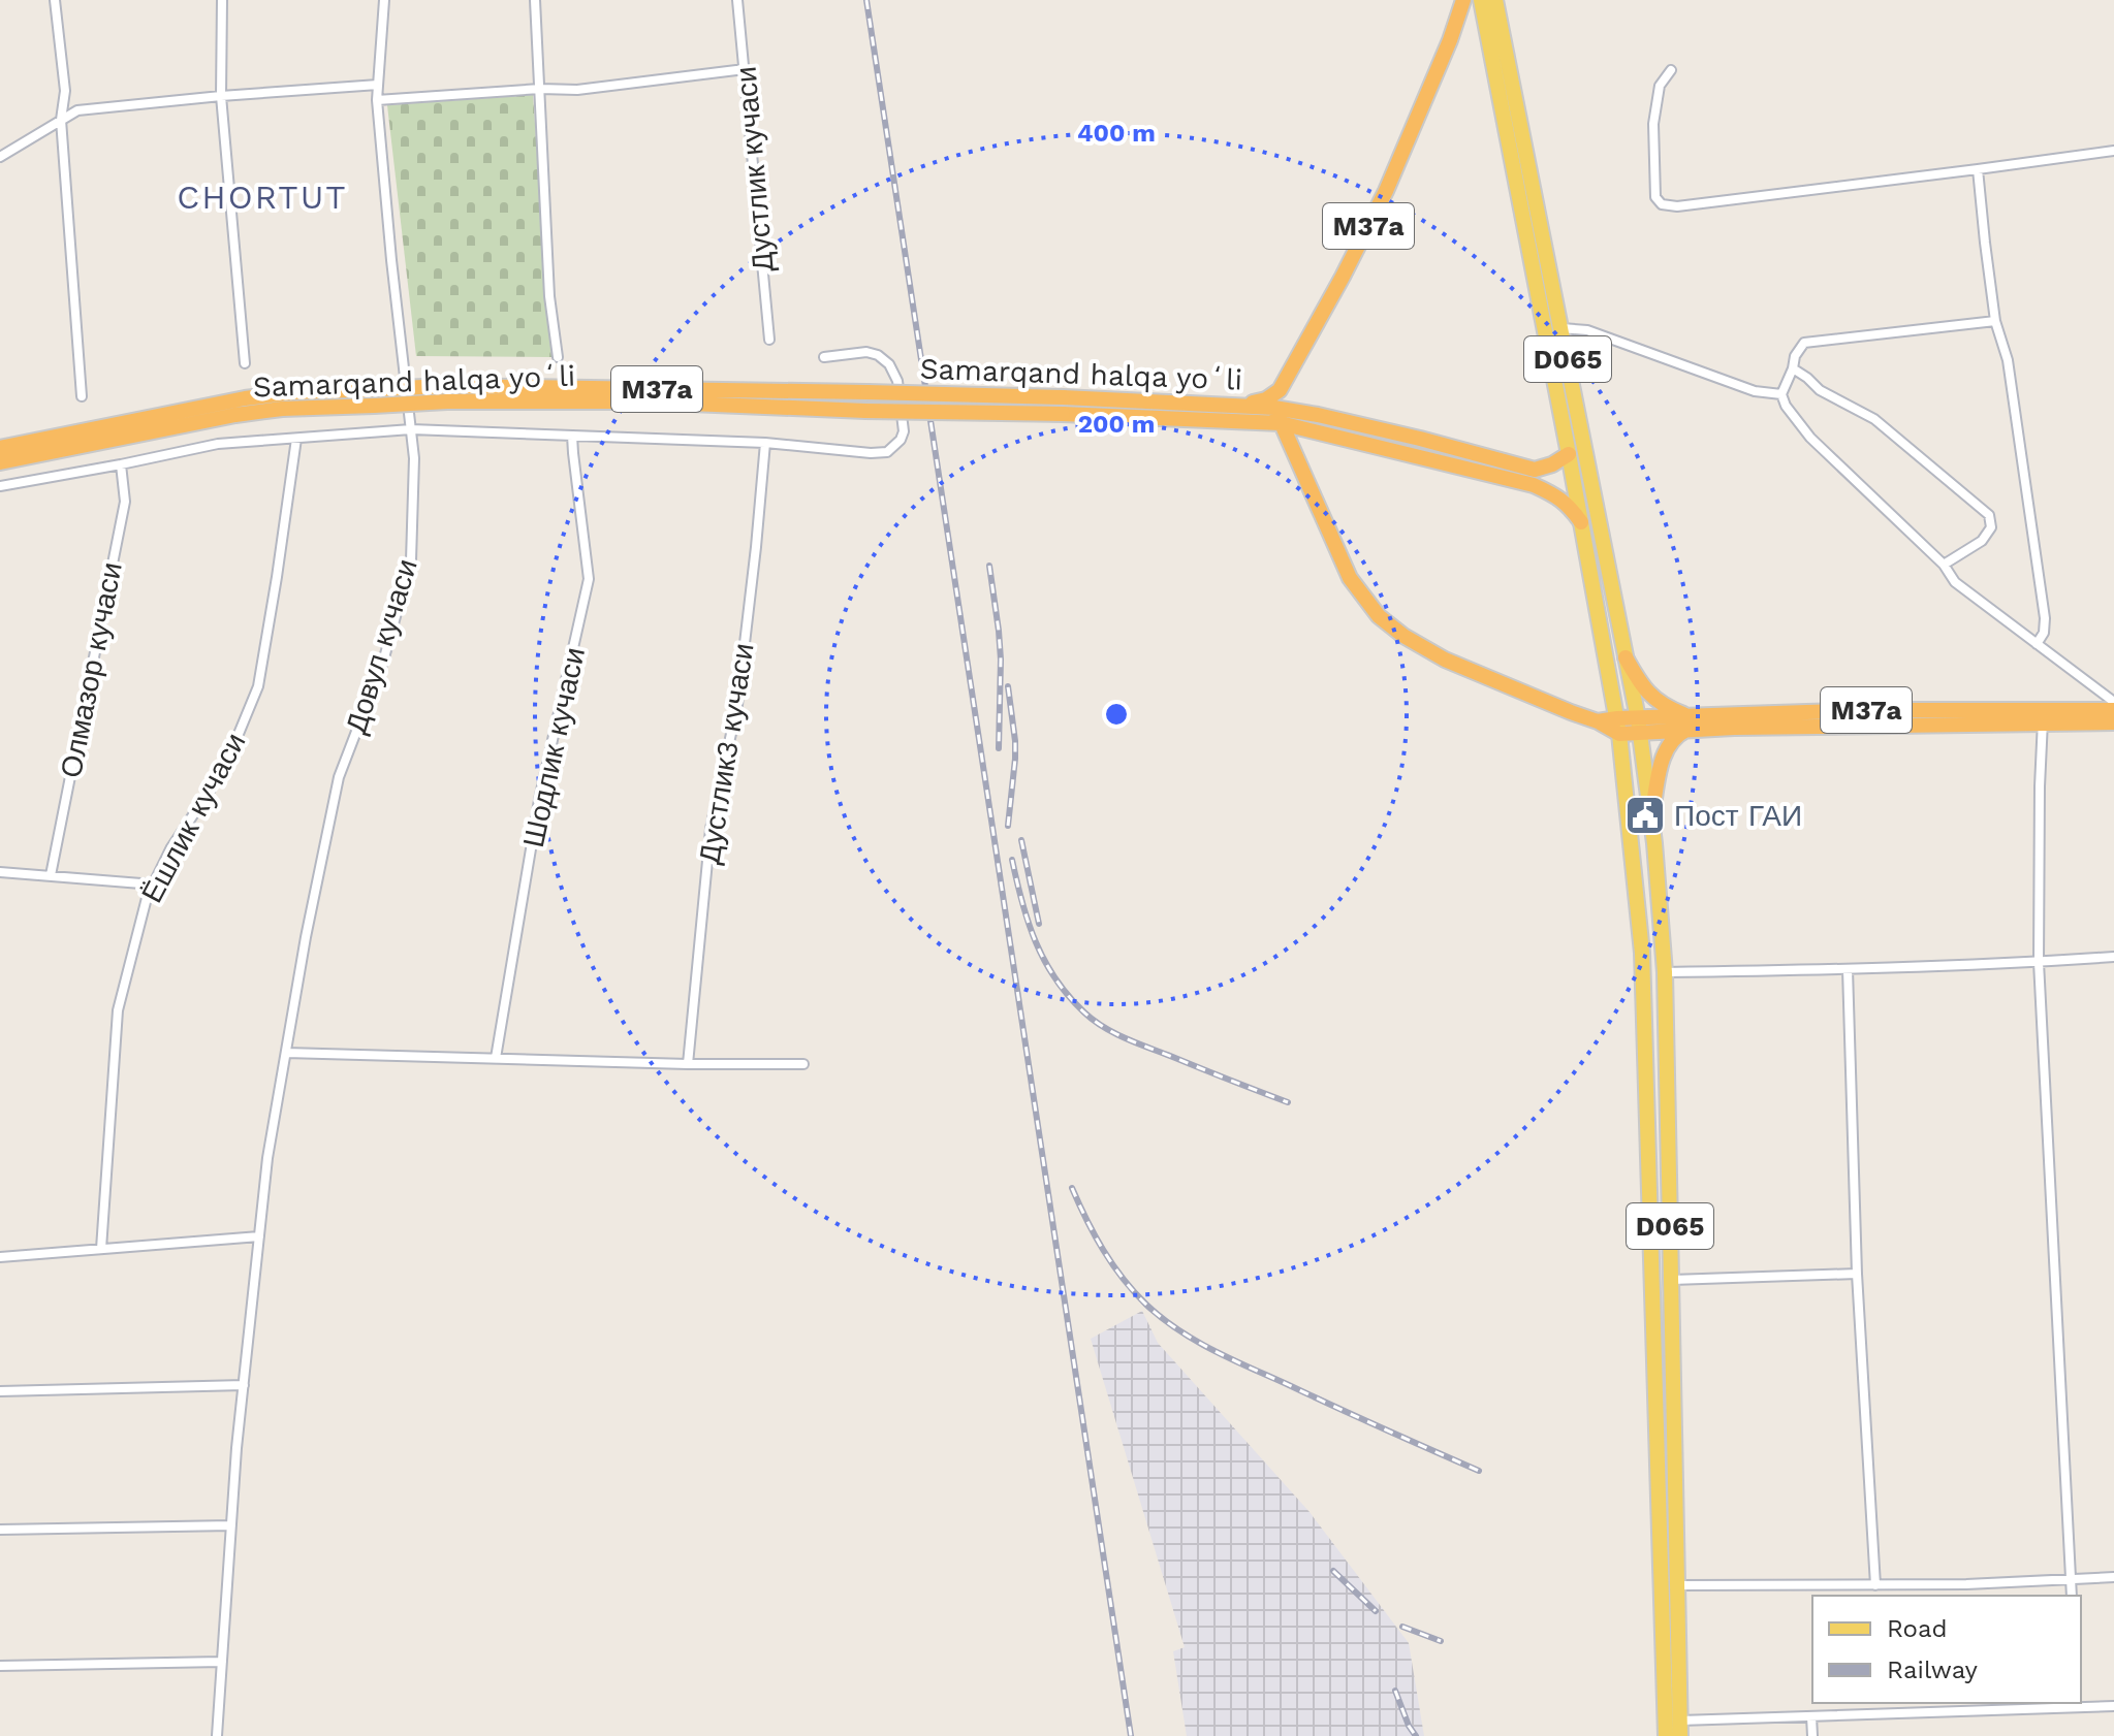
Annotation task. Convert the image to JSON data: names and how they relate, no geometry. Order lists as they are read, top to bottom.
{
  "streets": {
    "highway": ["M37a", "Samarqand halqa yoʻli"],
    "main road": ["D065"],
    "street": [
      "Дустлик кучаси",
      "Довул кучаси",
      "Олмазор кучаси",
      "Шодлик кучаси",
      "Дустлик3 кучаси",
      "Ёшлик кучаси"
    ]
  },
  "crossings": [
    ["M37a", "Samarqand halqa yoʻli"],
    ["D065", "Samarqand halqa yoʻli"]
  ],
  "districts": ["CHORTUT"],
  "places": {
    "public building": ["Пост ГАИ"]
  },
  "legend": ["Road", "Railway"],
  "rings": ["400 m", "200 m"]
}
